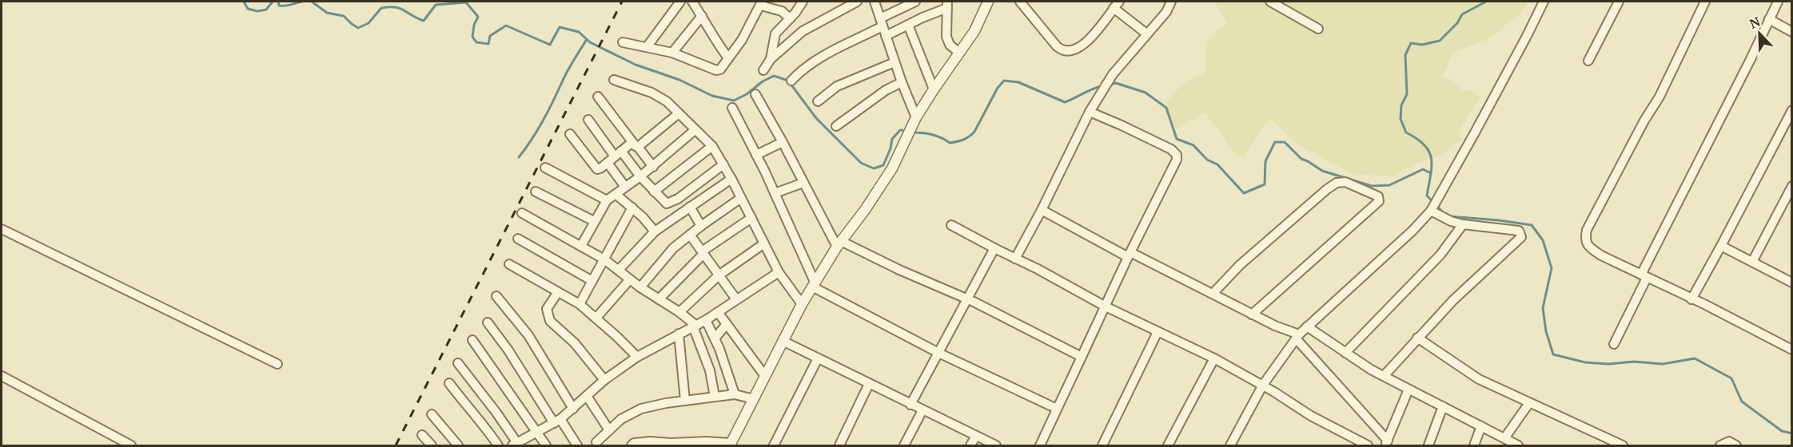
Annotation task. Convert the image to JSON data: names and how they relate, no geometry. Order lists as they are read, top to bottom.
{
  "north": "top left"
}
